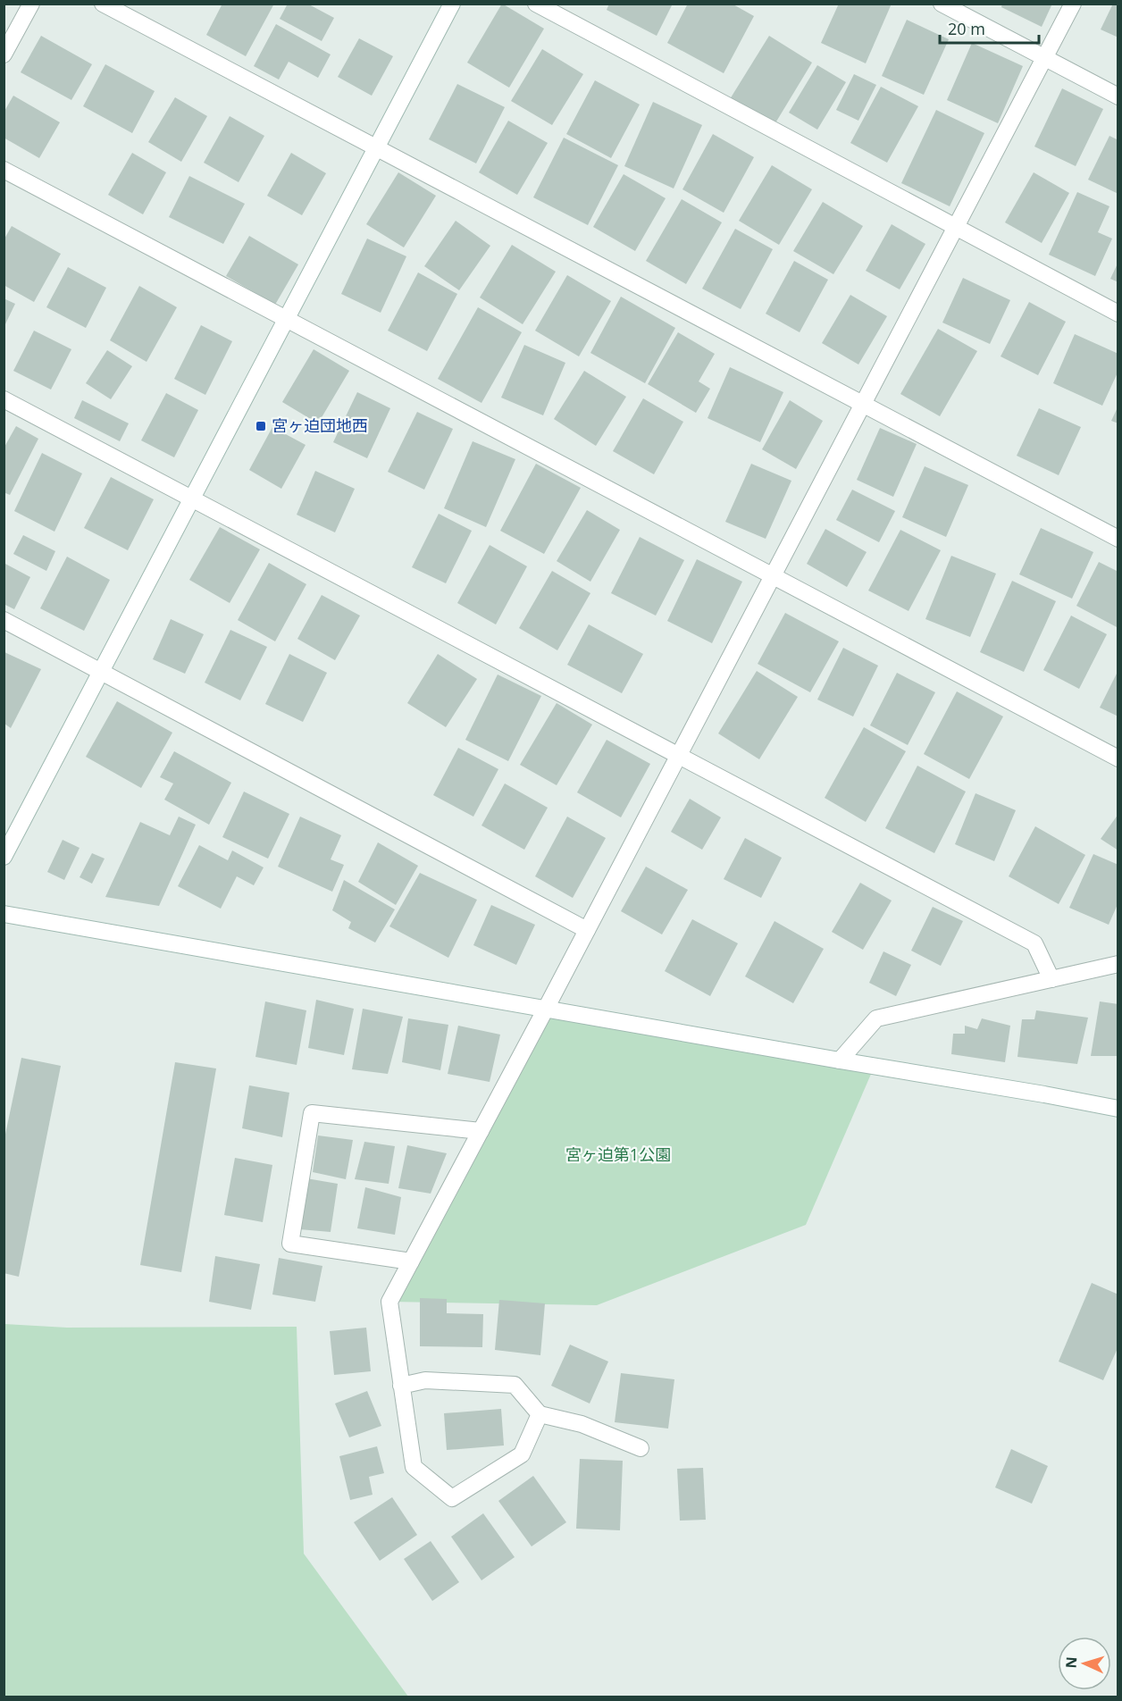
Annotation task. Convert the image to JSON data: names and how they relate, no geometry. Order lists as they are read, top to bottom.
{
  "parks": ["宮ヶ迫第1公園"],
  "places": {
    "transit": ["宮ヶ迫団地西"]
  },
  "scale_bar": "20 m",
  "north": "left"
}
